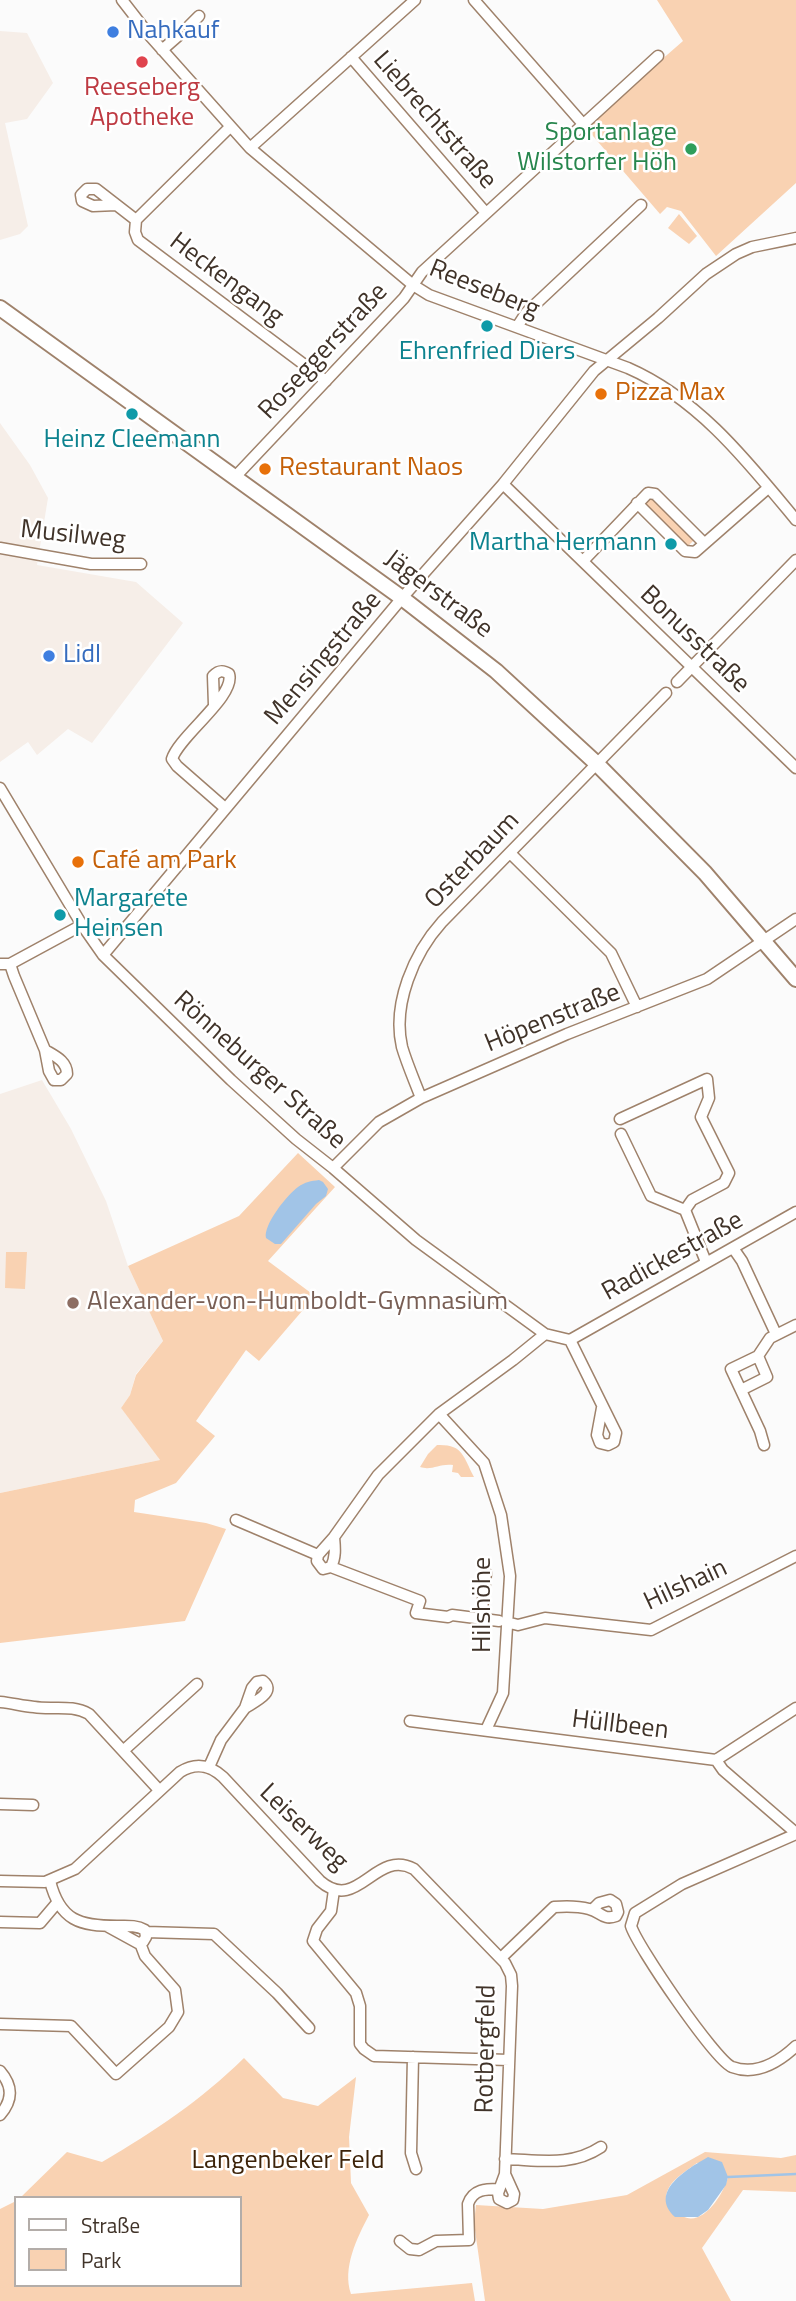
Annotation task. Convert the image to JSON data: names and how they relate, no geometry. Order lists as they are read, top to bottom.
{
  "streets": {
    "street": [
      "Liebrechtstraße",
      "Heckengang",
      "Reeseberg",
      "Roseggerstraße",
      "Musilweg",
      "Jägerstraße",
      "Bonusstraße",
      "Mensingstraße",
      "Osterbaum",
      "Höpenstraße",
      "Rönneburger Straße",
      "Radickestraße",
      "Hilshain",
      "Hilshöhe",
      "Hüllbeen",
      "Leiserweg",
      "Rotbergfeld"
    ]
  },
  "crossings": [
    ["Liebrechtstraße", "Roseggerstraße"],
    ["Heckengang", "Roseggerstraße"],
    ["Reeseberg", "Roseggerstraße"],
    ["Reeseberg", "Mensingstraße"],
    ["Roseggerstraße", "Jägerstraße"],
    ["Jägerstraße", "Mensingstraße"],
    ["Jägerstraße", "Osterbaum"],
    ["Jägerstraße", "Höpenstraße"],
    ["Bonusstraße", "Mensingstraße"],
    ["Mensingstraße", "Rönneburger Straße"],
    ["Osterbaum", "Höpenstraße"],
    ["Höpenstraße", "Rönneburger Straße"],
    ["Hilshain", "Hilshöhe"],
    ["Hilshöhe", "Hüllbeen"],
    ["Leiserweg", "Rotbergfeld"]
  ],
  "parks": ["Langenbeker Feld"],
  "places": [
    "Nahkauf",
    "Reeseberg Apotheke",
    "Sportanlage Wilstorfer Höh",
    "Ehrenfried Diers",
    "Pizza Max",
    "Heinz Cleemann",
    "Restaurant Naos",
    "Martha Hermann",
    "Lidl",
    "Café am Park",
    "Margarete Heinsen",
    "Alexander-von-Humboldt-Gymnasium"
  ],
  "legend": ["Straße", "Park"]
}
